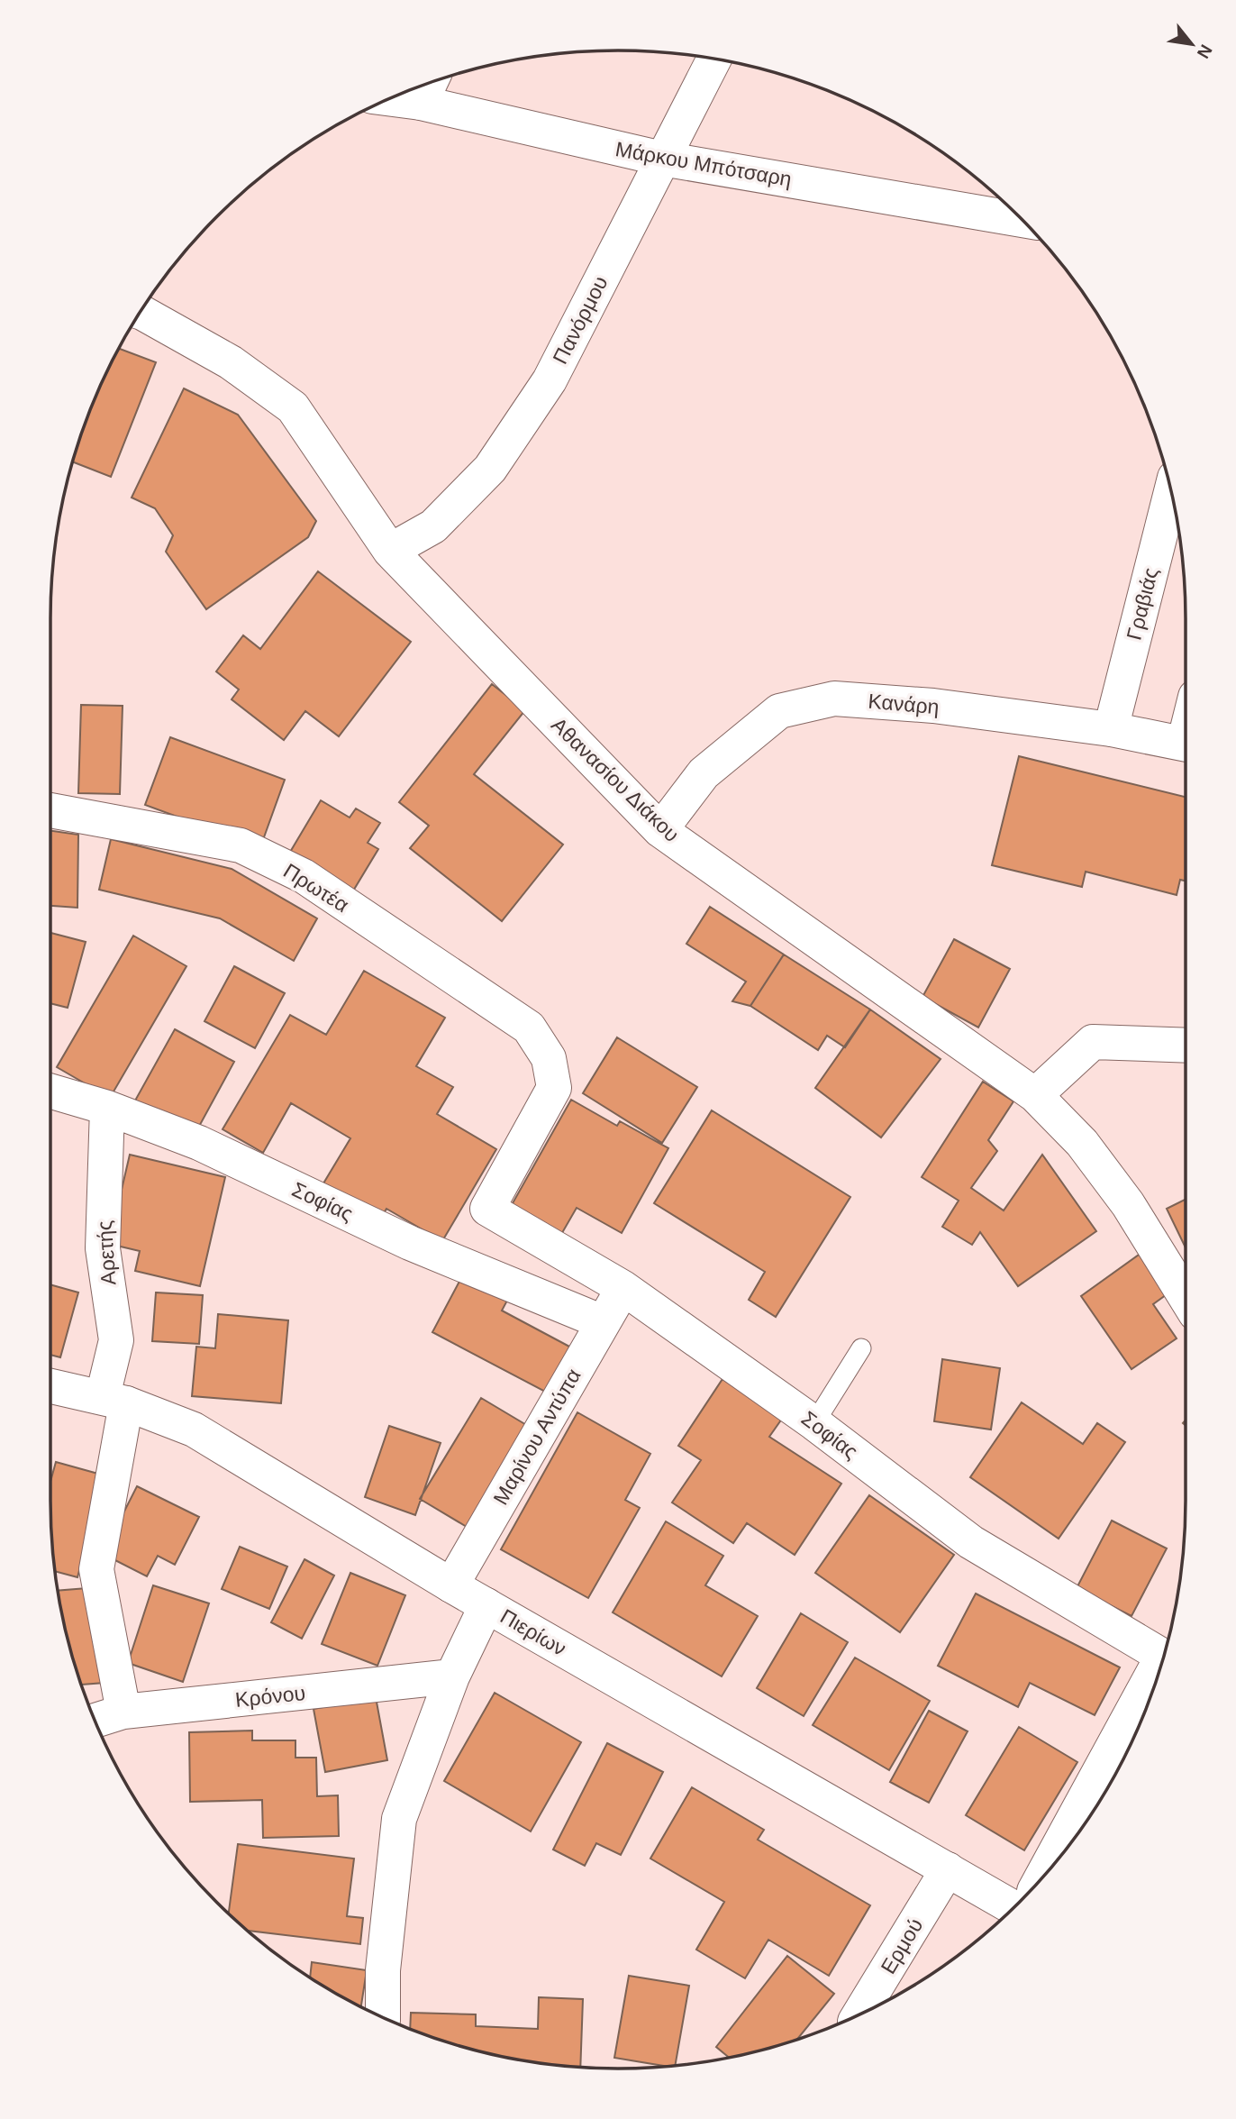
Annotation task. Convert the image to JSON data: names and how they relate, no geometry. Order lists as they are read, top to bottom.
{
  "streets": {
    "street": [
      "Μάρκου Μπότσαρη",
      "Πανόρμου",
      "Γραβιάς",
      "Κανάρη",
      "Αθανασίου Διάκου",
      "Πρωτέα",
      "Σοφίας",
      "Αρετής",
      "Μαρίνου Αντύπα",
      "Πιερίων",
      "Κρόνου",
      "Ερμού"
    ]
  },
  "crossings": [
    ["Μάρκου Μπότσαρη", "Πανόρμου"],
    ["Πανόρμου", "Αθανασίου Διάκου"],
    ["Γραβιάς", "Κανάρη"],
    ["Κανάρη", "Αθανασίου Διάκου"],
    ["Πρωτέα", "Σοφίας"],
    ["Σοφίας", "Αρετής"],
    ["Σοφίας", "Μαρίνου Αντύπα"],
    ["Αρετής", "Πιερίων"],
    ["Αρετής", "Κρόνου"],
    ["Μαρίνου Αντύπα", "Πιερίων"],
    ["Πιερίων", "Ερμού"]
  ],
  "north": "bottom right"
}
